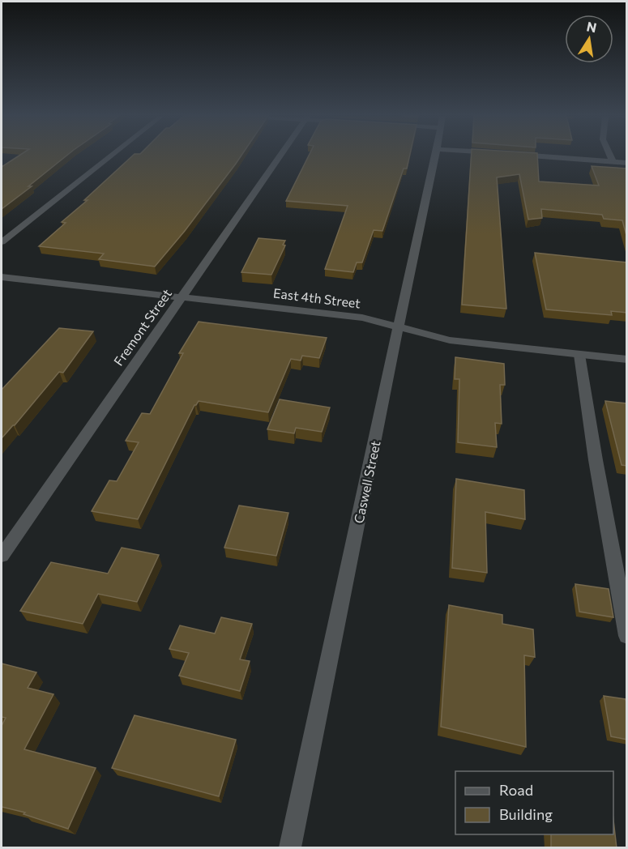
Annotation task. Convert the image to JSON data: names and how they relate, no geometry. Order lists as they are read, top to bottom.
{
  "streets": {
    "street": ["East 4th Street", "Fremont Street", "Caswell Street"]
  },
  "crossings": [
    ["East 4th Street", "Fremont Street"],
    ["East 4th Street", "Caswell Street"]
  ],
  "legend": ["Road", "Building"],
  "north": "top"
}
